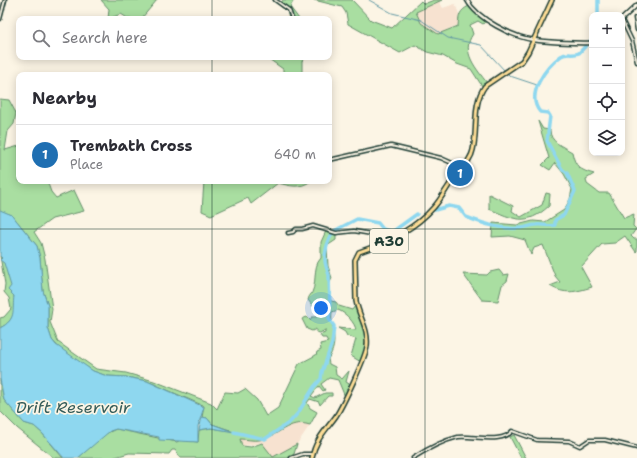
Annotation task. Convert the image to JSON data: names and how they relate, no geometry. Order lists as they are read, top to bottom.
{
  "streets": {
    "main road": ["A30"]
  },
  "water": ["Drift Reservoir"],
  "page": {
    "map_buttons": ["+", "−"],
    "search": "Search here",
    "heading": "Nearby",
    "list": [
      {
        "mark": "1",
        "name": "Trembath Cross",
        "note": "Place",
        "value": "640 m"
      }
    ],
    "pins": "1"
  }
}
